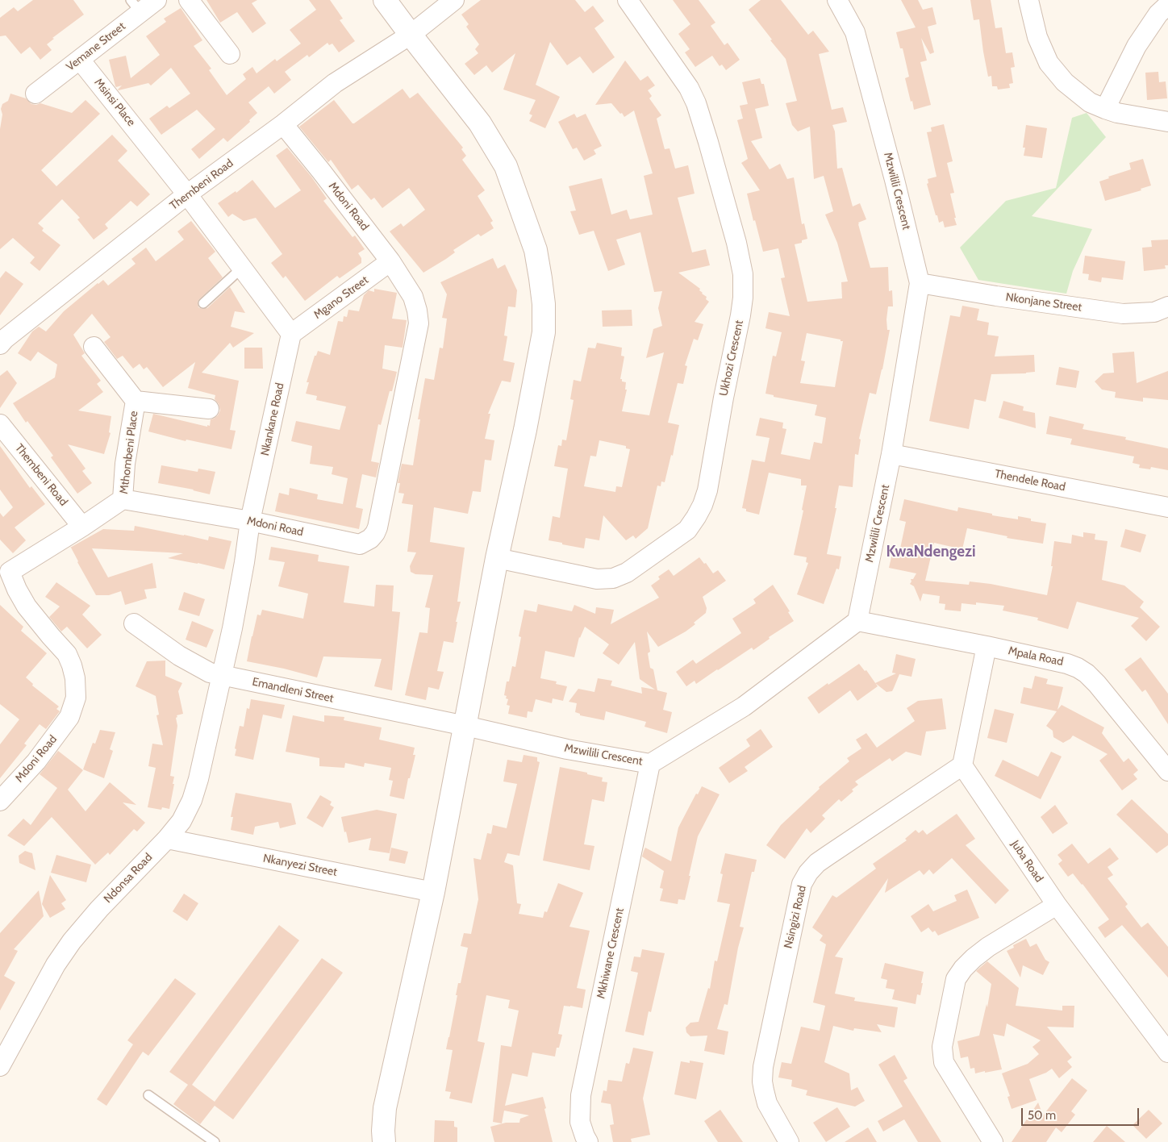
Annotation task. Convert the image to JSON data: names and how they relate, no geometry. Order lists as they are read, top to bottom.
{
  "streets": {
    "street": [
      "Vemane Street",
      "Msinsi Place",
      "Thembeni Road",
      "Mzwilili Crescent",
      "Mdoni Road",
      "Mgano Street",
      "Nkonjane Street",
      "Ukhozi Crescent",
      "Nkankane Road",
      "Mthombeni Place",
      "Thendele Road",
      "Mpala Road",
      "Emandleni Street",
      "Juba Road",
      "Nkanyezi Street",
      "Ndonsa Road",
      "Nsingizi Road",
      "Mkhiwane Crescent"
    ]
  },
  "crossings": [
    ["Vemane Street", "Msinsi Place"],
    ["Msinsi Place", "Thembeni Road"],
    ["Thembeni Road", "Mdoni Road"],
    ["Mzwilili Crescent", "Nkonjane Street"],
    ["Mzwilili Crescent", "Thendele Road"],
    ["Mzwilili Crescent", "Mpala Road"],
    ["Mzwilili Crescent", "Emandleni Street"],
    ["Mzwilili Crescent", "Mkhiwane Crescent"],
    ["Mdoni Road", "Mgano Street"],
    ["Mdoni Road", "Nkankane Road"],
    ["Mdoni Road", "Mthombeni Place"],
    ["Mgano Street", "Nkankane Road"],
    ["Nkankane Road", "Emandleni Street"],
    ["Nkankane Road", "Ndonsa Road"],
    ["Emandleni Street", "Ndonsa Road"],
    ["Juba Road", "Nsingizi Road"],
    ["Nkanyezi Street", "Ndonsa Road"]
  ],
  "districts": ["KwaNdengezi"],
  "scale_bar": "50 m"
}
